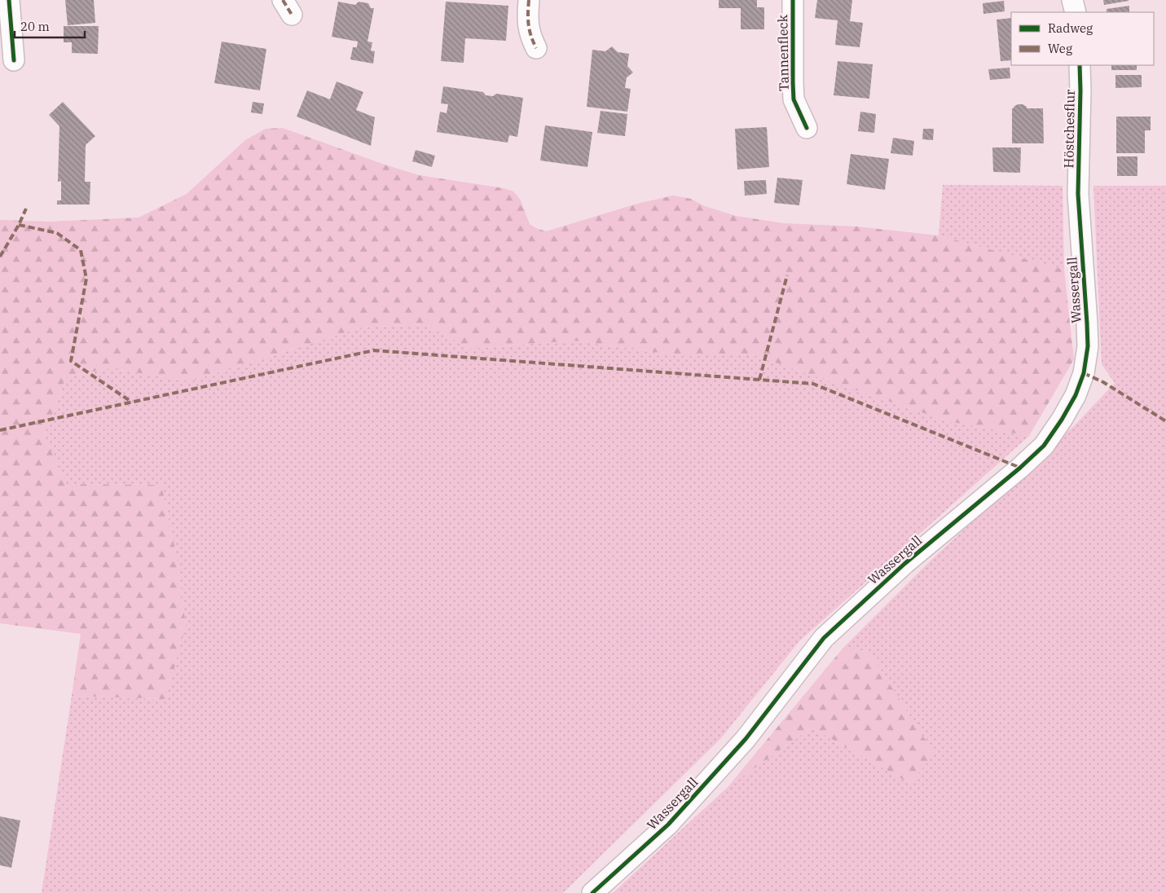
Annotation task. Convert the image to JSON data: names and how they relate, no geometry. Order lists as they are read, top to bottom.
{
  "streets": {
    "street": ["Tannenfleck", "Höstchesflur", "Wassergall"]
  },
  "crossings": [
    ["Höstchesflur", "Wassergall"]
  ],
  "legend": ["Radweg", "Weg"],
  "scale_bar": "20 m"
}
